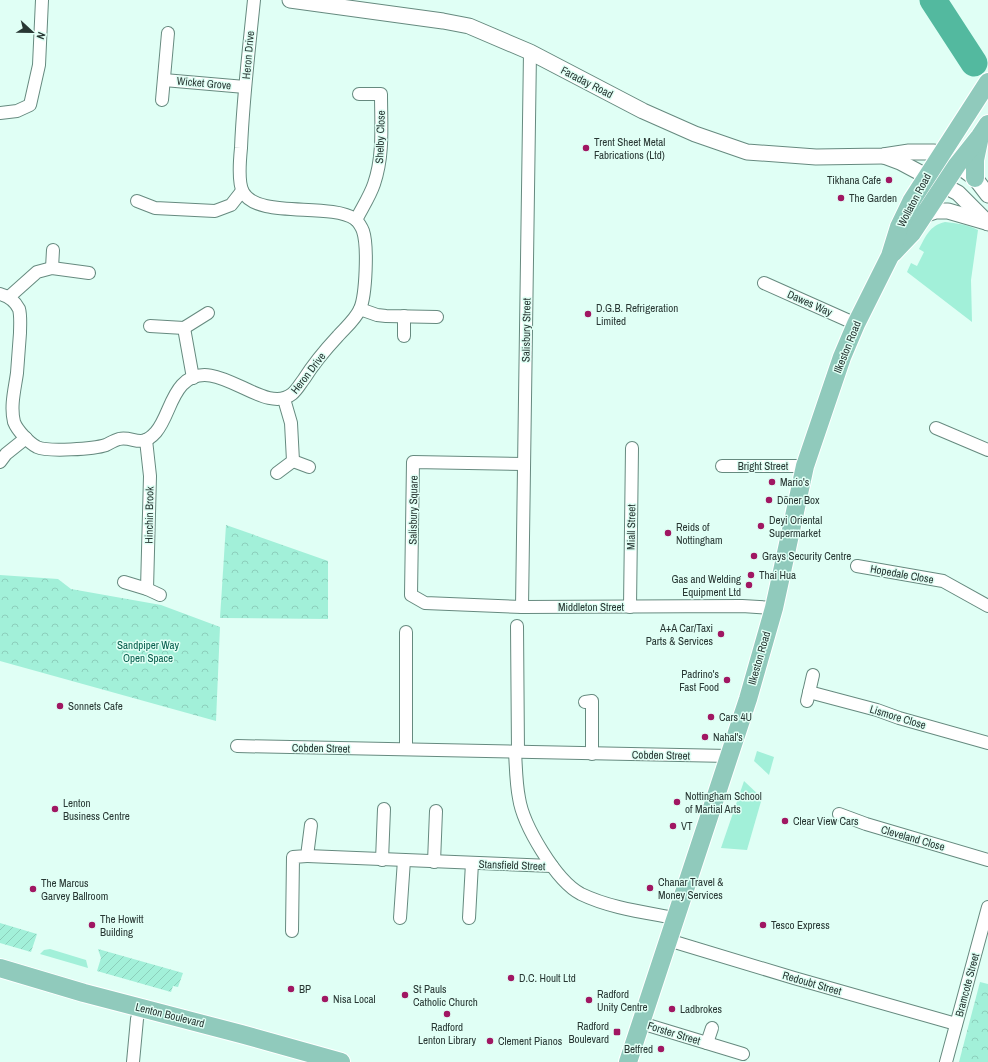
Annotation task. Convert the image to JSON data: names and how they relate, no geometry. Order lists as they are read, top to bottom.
{
  "streets": {
    "main road": ["Wollaton Road", "Ilkeston Road", "Lenton Boulevard"],
    "street": [
      "Heron Drive",
      "Faraday Road",
      "Wicket Grove",
      "Shelby Close",
      "Dawes Way",
      "Salisbury Street",
      "Bright Street",
      "Salisbury Square",
      "Hinchin Brook",
      "Miall Street",
      "Hopedale Close",
      "Middleton Street",
      "Lismore Close",
      "Cobden Street",
      "Cleveland Close",
      "Stansfield Street",
      "Redoubt Street",
      "Bramcote Street",
      "Forster Street"
    ]
  },
  "crossings": [
    ["Heron Drive", "Wicket Grove"],
    ["Heron Drive", "Shelby Close"],
    ["Faraday Road", "Wollaton Road"],
    ["Faraday Road", "Salisbury Street"],
    ["Wollaton Road", "Ilkeston Road"],
    ["Dawes Way", "Ilkeston Road"],
    ["Salisbury Street", "Salisbury Square"],
    ["Salisbury Street", "Middleton Street"],
    ["Ilkeston Road", "Bright Street"],
    ["Ilkeston Road", "Middleton Street"],
    ["Ilkeston Road", "Cobden Street"],
    ["Ilkeston Road", "Stansfield Street"],
    ["Ilkeston Road", "Redoubt Street"],
    ["Ilkeston Road", "Forster Street"],
    ["Salisbury Square", "Middleton Street"],
    ["Miall Street", "Middleton Street"],
    ["Cobden Street", "Stansfield Street"],
    ["Redoubt Street", "Bramcote Street"]
  ],
  "parks": ["Sandpiper Way Open Space"],
  "places": {
    "other": [
      "Trent Sheet Metal Fabrications (Ltd)",
      "Tikhana Cafe",
      "The Garden",
      "D.G.B. Refrigeration Limited",
      "Mario's",
      "Döner Box",
      "Deyi Oriental Supermarket",
      "Reids of Nottingham",
      "Grays Security Centre",
      "Thai Hua",
      "Gas and Welding Equipment Ltd",
      "A+A Car/Taxi Parts & Services",
      "Padrino's Fast Food",
      "Sonnets Cafe",
      "Cars 4U",
      "Nahal's",
      "Nottingham School of Martial Arts",
      "Lenton Business Centre",
      "Clear View Cars",
      "VT",
      "Chanar Travel & Money Services",
      "The Marcus Garvey Ballroom",
      "The Howitt Building",
      "Tesco Express",
      "D.C. Hoult Ltd",
      "BP",
      "St Pauls Catholic Church",
      "Nisa Local",
      "Radford Unity Centre",
      "Ladbrokes",
      "Radford Lenton Library",
      "Clement Pianos",
      "Betfred"
    ],
    "transit": ["Radford Boulevard"]
  },
  "north": "right"
}
